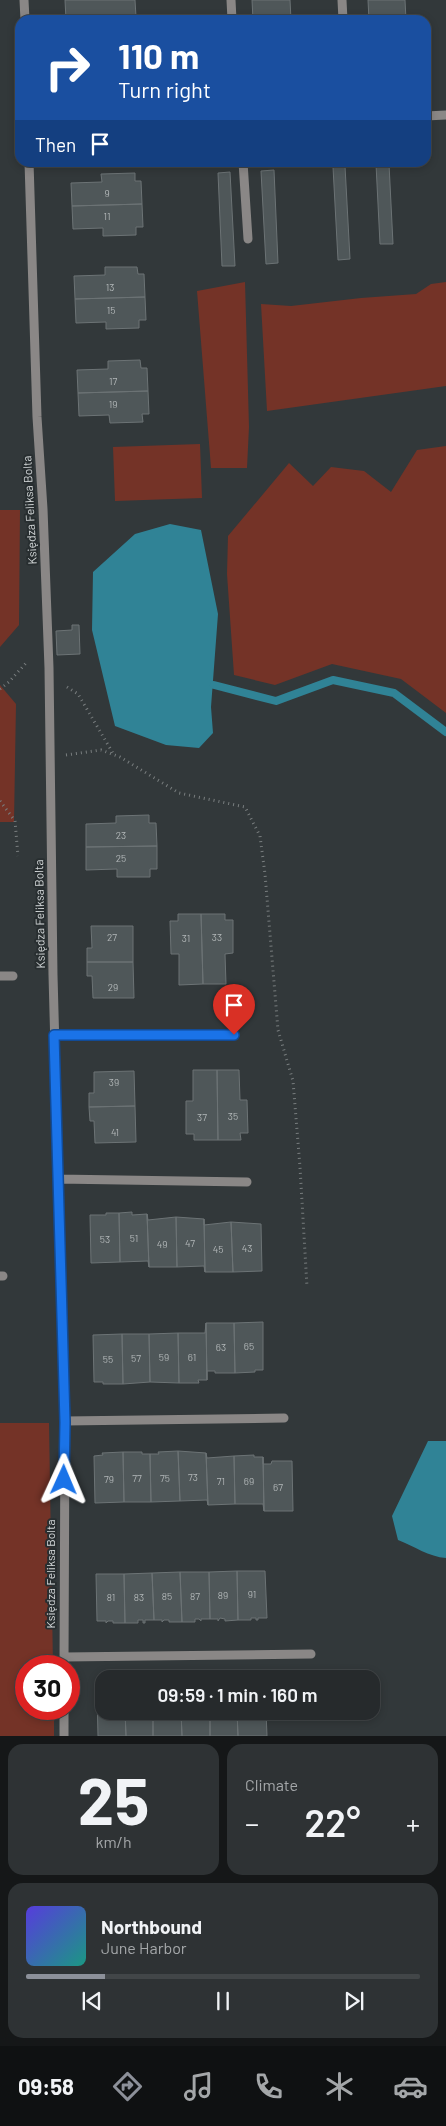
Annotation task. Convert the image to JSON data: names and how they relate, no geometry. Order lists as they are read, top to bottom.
{
  "streets": {
    "street": ["Księdza Feliksa Bolta"]
  },
  "house_numbers": [
    "9",
    "11",
    "13",
    "15",
    "17",
    "19",
    "23",
    "25",
    "27",
    "33",
    "31",
    "29",
    "39",
    "35",
    "37",
    "41",
    "51",
    "53",
    "47",
    "49",
    "43",
    "45",
    "65",
    "63",
    "59",
    "61",
    "57",
    "55",
    "73",
    "77",
    "75",
    "79",
    "71",
    "69",
    "67",
    "91",
    "89",
    "85",
    "87",
    "81",
    "83"
  ],
  "page": {
    "turn": ["110 m", "Turn right"],
    "then": "Then",
    "limit": "30",
    "trip": "09:59 · 1 min · 160 m",
    "tile": [
      ["25", "km/h"],
      "Climate"
    ],
    "heat": ["−", "22°", "+"],
    "song": ["Northbound", "June Harbor"],
    "tabs": "09:58"
  }
}
